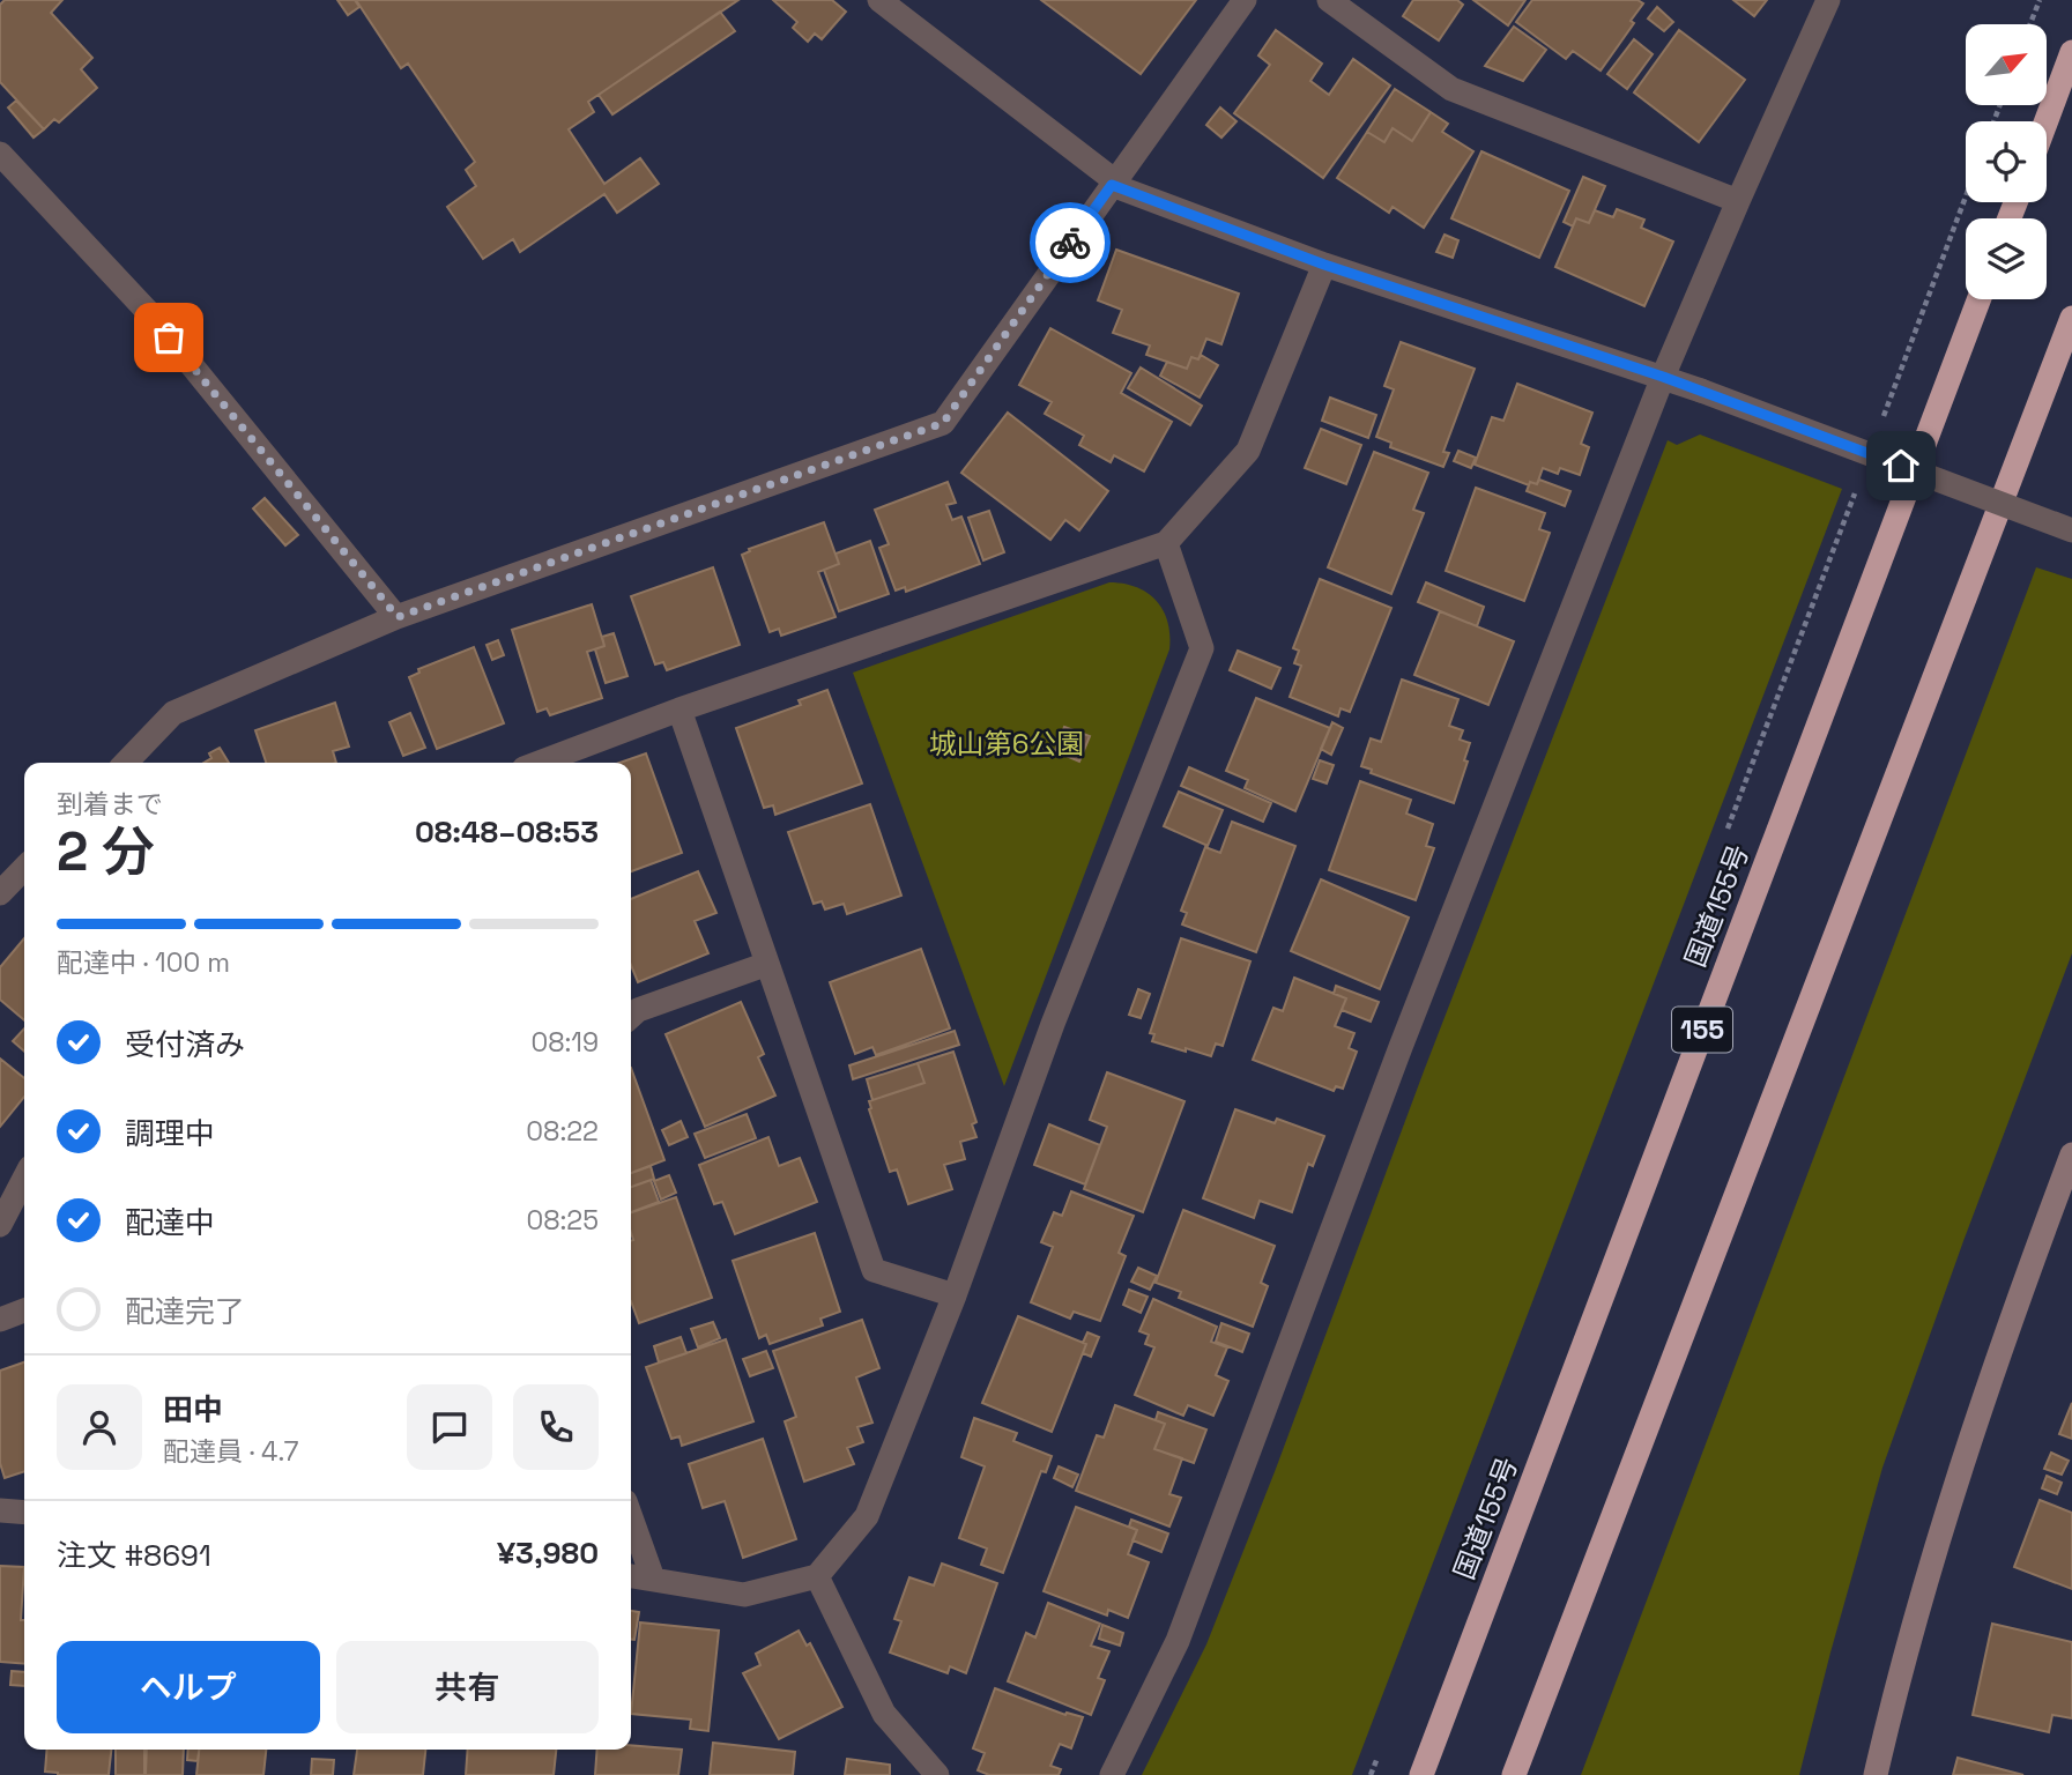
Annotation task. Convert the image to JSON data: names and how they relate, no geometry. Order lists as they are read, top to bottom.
{
  "streets": {
    "highway": ["国道155号", "155"]
  },
  "parks": ["城山第6公園"],
  "north": "top right",
  "page": {
    "heading": ["2 分", "到着まで", "08:48–08:53"],
    "panel": [
      "田中",
      "配達員 · 4.7",
      "注文 #8691",
      "¥3,980"
    ],
    "bar": "配達中 · 100 m",
    "list": [
      ["受付済み", "08:19"],
      ["調理中", "08:22"],
      ["配達中", "08:25"],
      "配達完了"
    ],
    "buttons": ["ヘルプ", "共有"]
  }
}
